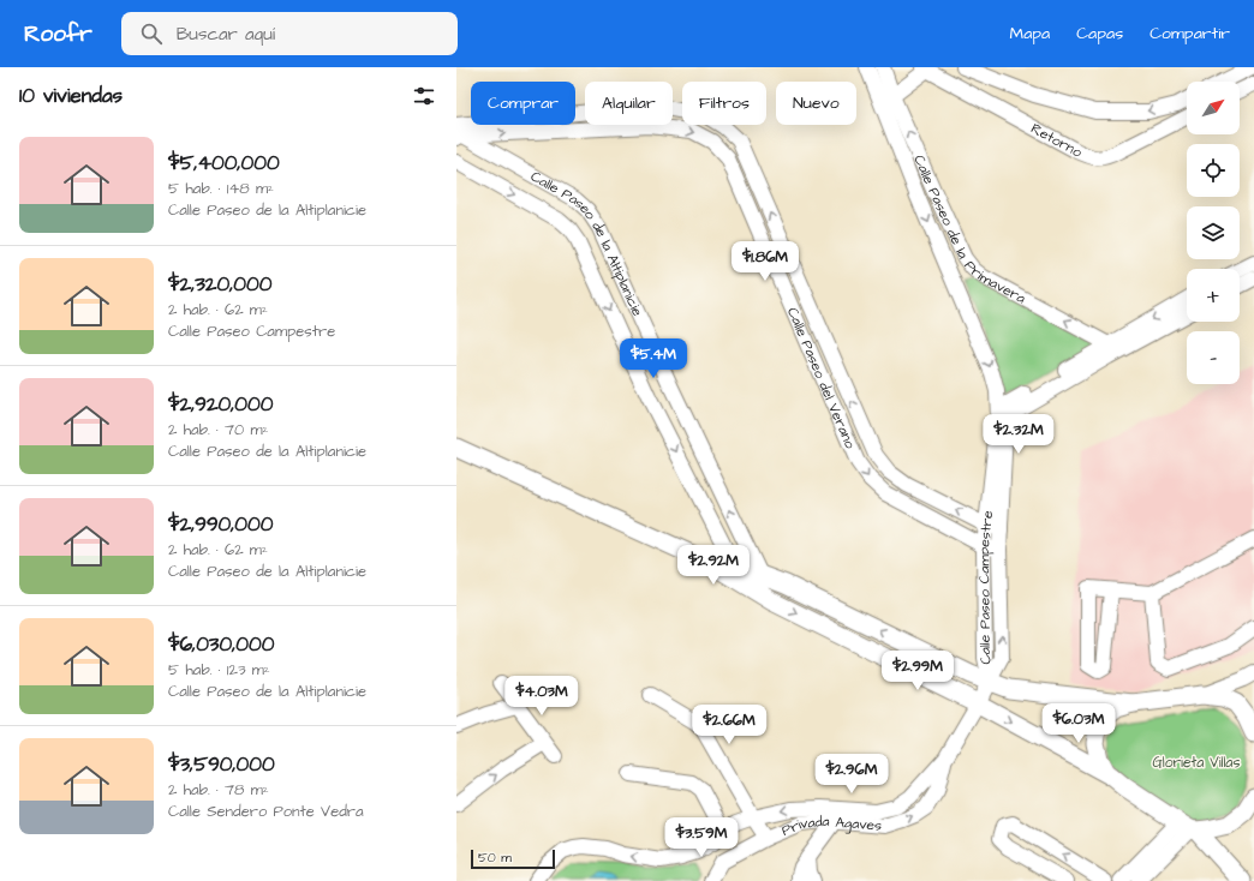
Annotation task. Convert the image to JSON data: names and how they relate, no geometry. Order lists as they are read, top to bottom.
{
  "streets": {
    "street": [
      "Retorno",
      "Calle Paseo de la Primavera",
      "Calle Paseo de la Altiplanicie",
      "Calle Paseo del Verano",
      "Calle Paseo Campestre",
      "Privada Agaves"
    ]
  },
  "crossings": [
    ["Calle Paseo de la Primavera", "Calle Paseo Campestre"],
    ["Calle Paseo de la Altiplanicie", "Calle Paseo del Verano"],
    ["Calle Paseo del Verano", "Calle Paseo Campestre"],
    ["Calle Paseo Campestre", "Privada Agaves"]
  ],
  "parks": ["Glorieta Villas"],
  "scale_bar": "50 m",
  "north": "top right",
  "page": {
    "header": "Roofr",
    "search": "Buscar aquí",
    "nav": ["Mapa", "Capas", "Compartir"],
    "heading": "10 viviendas",
    "map_buttons": ["+", "−"],
    "chip": [
      "Comprar",
      "Alquilar",
      "Filtros",
      "Nuevo"
    ],
    "list": [
      {
        "name": "$5,400,000",
        "note": "5 hab. · 148 m² · Calle Paseo de la Altiplanicie"
      },
      {
        "name": "$2,320,000",
        "note": "2 hab. · 62 m² · Calle Paseo Campestre"
      },
      {
        "name": "$2,920,000",
        "note": "2 hab. · 70 m² · Calle Paseo de la Altiplanicie"
      },
      {
        "name": "$2,990,000",
        "note": "2 hab. · 62 m² · Calle Paseo de la Altiplanicie"
      },
      {
        "name": "$6,030,000",
        "note": "5 hab. · 123 m² · Calle Paseo de la Altiplanicie"
      },
      {
        "name": "$3,590,000",
        "note": "2 hab. · 78 m² · Calle Sendero Ponte Vedra"
      }
    ],
    "price": [
      "$1.86M",
      "$5.4M",
      "$2.32M",
      "$2.92M",
      "$2.99M",
      "$4.03M",
      "$6.03M",
      "$2.66M",
      "$2.96M",
      "$3.59M"
    ],
    "scale": "50 m"
  }
}
